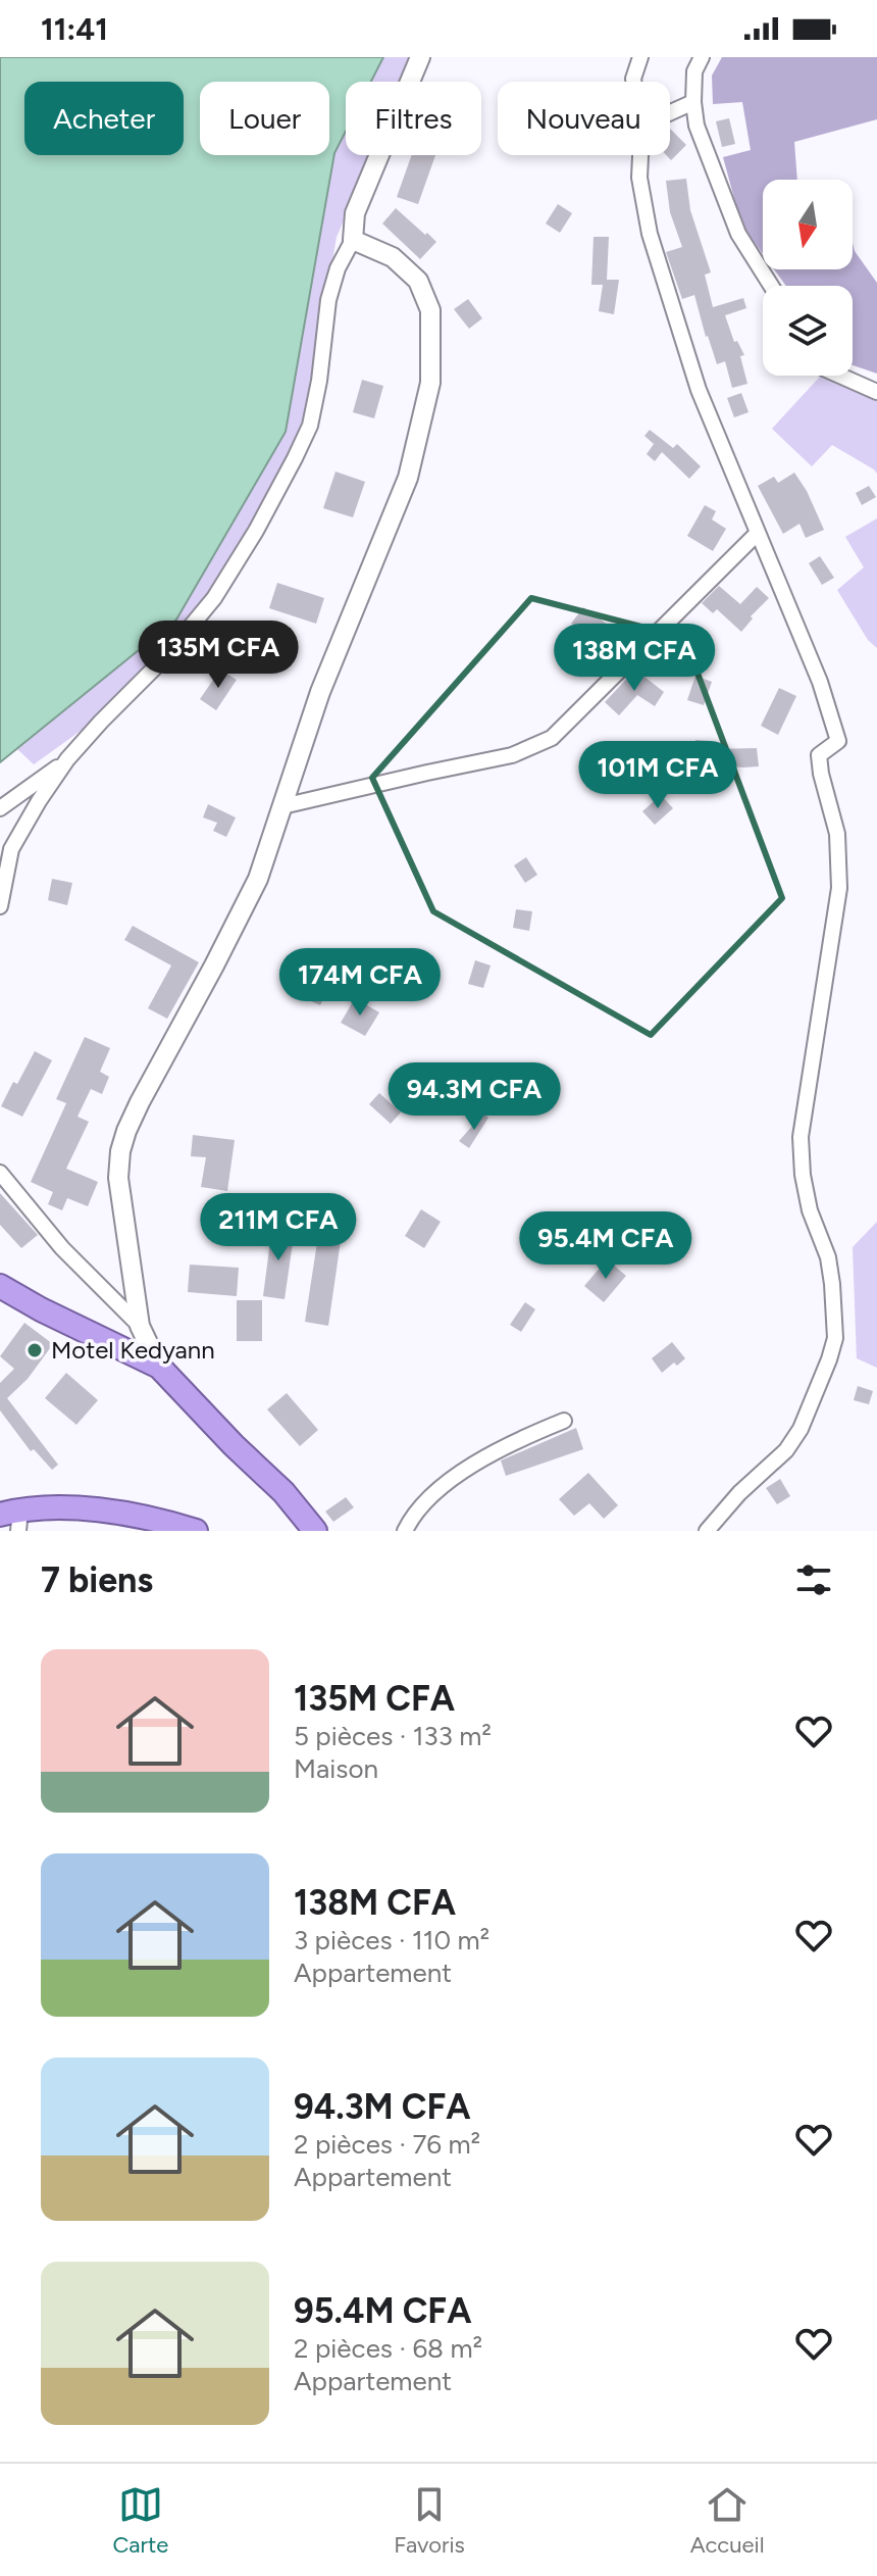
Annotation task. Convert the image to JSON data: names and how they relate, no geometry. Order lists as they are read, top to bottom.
{
  "places": ["Motel Kedyann"],
  "north": "bottom",
  "page": {
    "status": "11:41",
    "chip": [
      "Acheter",
      "Louer",
      "Filtres",
      "Nouveau"
    ],
    "price": [
      "135M CFA",
      "138M CFA",
      "101M CFA",
      "174M CFA",
      "94.3M CFA",
      "211M CFA",
      "95.4M CFA"
    ],
    "heading": "7 biens",
    "list": [
      {
        "name": "135M CFA",
        "note": "5 pièces · 133 m² · Maison"
      },
      {
        "name": "138M CFA",
        "note": "3 pièces · 110 m² · Appartement"
      },
      {
        "name": "94.3M CFA",
        "note": "2 pièces · 76 m² · Appartement"
      },
      {
        "name": "95.4M CFA",
        "note": "2 pièces · 68 m² · Appartement"
      }
    ],
    "tabs": ["Carte", "Favoris", "Accueil"]
  }
}
